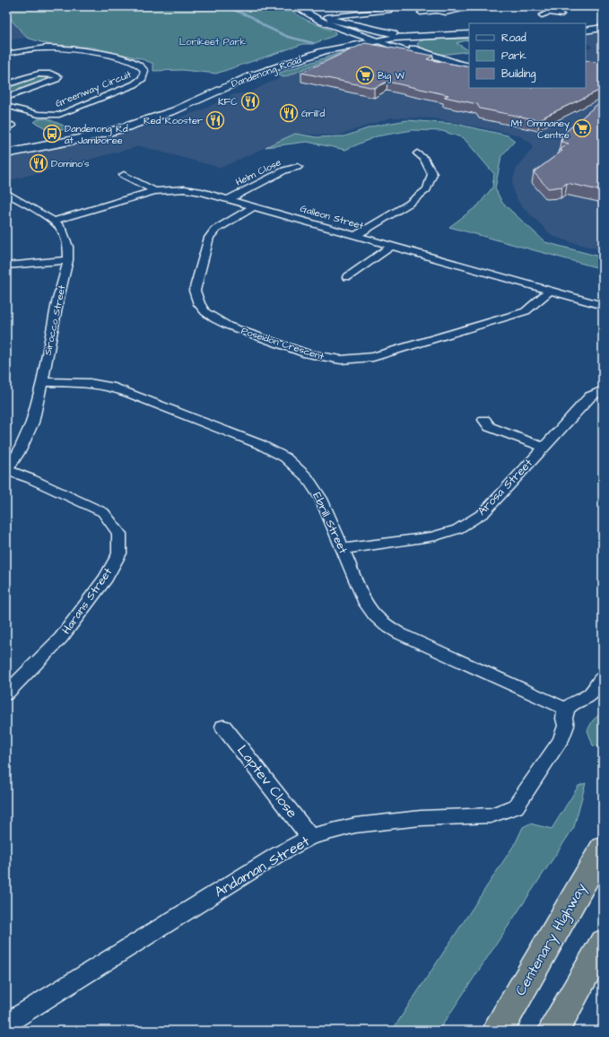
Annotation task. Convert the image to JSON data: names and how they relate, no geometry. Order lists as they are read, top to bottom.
{
  "streets": {
    "highway": ["Centenary Highway"],
    "main road": ["Dandenong Road"],
    "street": [
      "Greenway Circuit",
      "Helm Close",
      "Galleon Street",
      "Sirocco Street",
      "Poseidon Crescent",
      "Arosa Street",
      "Ebrill Street",
      "Harans Street",
      "Laptev Close",
      "Andaman Street"
    ]
  },
  "crossings": [
    ["Helm Close", "Galleon Street"],
    ["Galleon Street", "Sirocco Street"],
    ["Galleon Street", "Poseidon Crescent"],
    ["Sirocco Street", "Ebrill Street"],
    ["Sirocco Street", "Harans Street"],
    ["Arosa Street", "Ebrill Street"],
    ["Ebrill Street", "Andaman Street"],
    ["Laptev Close", "Andaman Street"]
  ],
  "parks": ["Lorikeet Park"],
  "places": {
    "supermarket": ["Big W", "Mt Ommaney Centre"],
    "restaurant": [
      "KFC",
      "Grill'd",
      "Red Rooster",
      "Domino's"
    ],
    "bus stop": ["Dandenong Rd at Jamboree"]
  },
  "legend": ["Road", "Park", "Building"]
}
